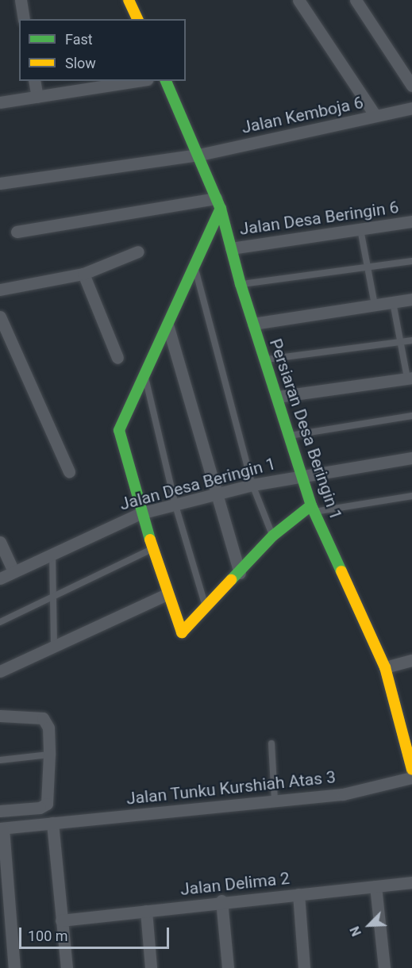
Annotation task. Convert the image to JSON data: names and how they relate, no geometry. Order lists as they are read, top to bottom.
{
  "streets": {
    "main road": ["Persiaran Desa Beringin 1"],
    "street": [
      "Jalan Kemboja 6",
      "Jalan Desa Beringin 6",
      "Jalan Desa Beringin 1",
      "Jalan Tunku Kurshiah Atas 3",
      "Jalan Delima 2"
    ]
  },
  "crossings": [
    ["Jalan Kemboja 6", "Persiaran Desa Beringin 1"],
    ["Jalan Desa Beringin 6", "Persiaran Desa Beringin 1"],
    ["Persiaran Desa Beringin 1", "Jalan Desa Beringin 1"]
  ],
  "legend": ["Fast", "Slow"],
  "scale_bar": "100 m",
  "north": "bottom left"
}
